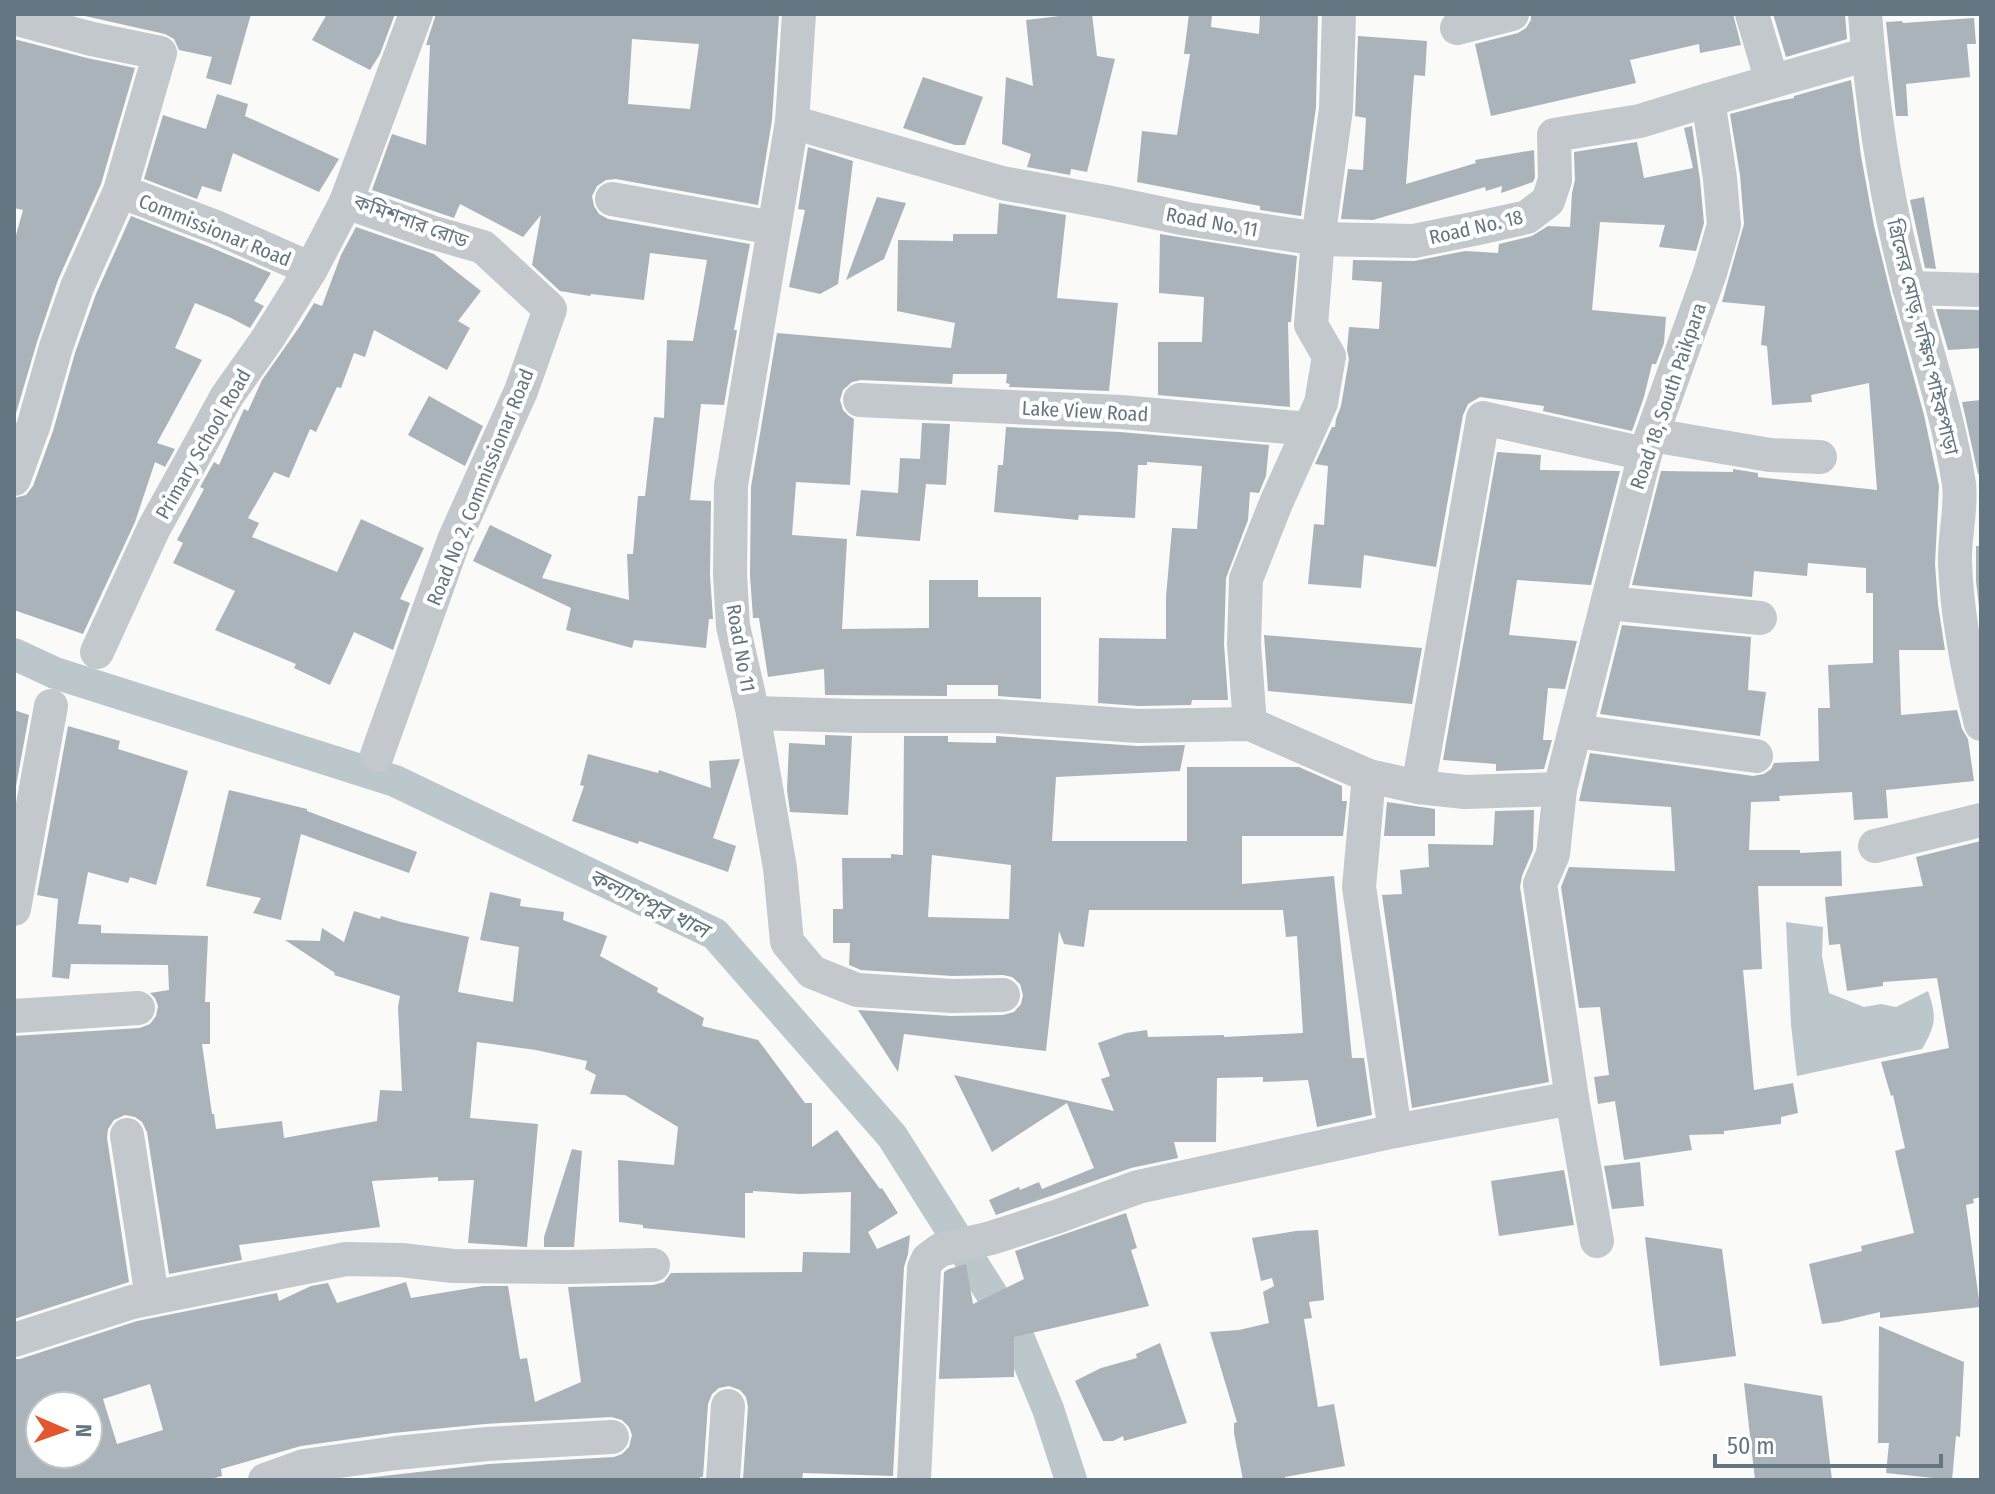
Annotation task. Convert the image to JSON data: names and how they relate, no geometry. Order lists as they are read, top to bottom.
{
  "streets": {
    "street": [
      "কমিশনার রোড",
      "Road No. 11",
      "Road No. 18",
      "Commissionar Road",
      "গ্রিলের মোড়, দক্ষিণ পাইকপাড়া",
      "Road 18, South Paikpara",
      "Lake View Road",
      "Primary School Road",
      "Road No 2, Commissionar Road",
      "Road No 11"
    ]
  },
  "crossings": [
    ["কমিশনার রোড", "Primary School Road"],
    ["কমিশনার রোড", "Road No 2, Commissionar Road"],
    ["Road No. 11", "Road No. 18"],
    ["Road No. 11", "Road No 11"],
    ["Road No. 18", "Road 18, South Paikpara"],
    ["Commissionar Road", "Primary School Road"]
  ],
  "water": ["কল্যাণপুর খাল"],
  "scale_bar": "50 m",
  "north": "right"
}
